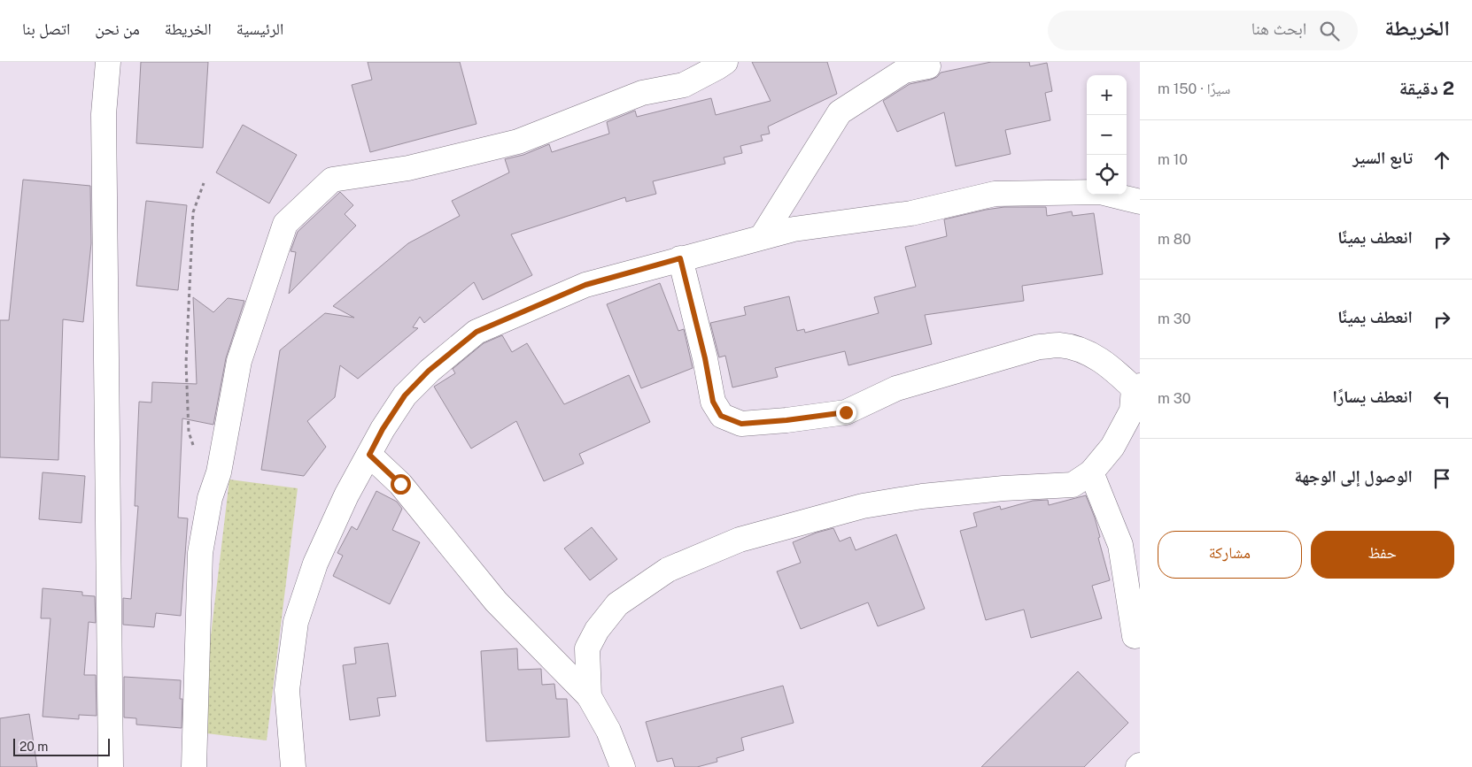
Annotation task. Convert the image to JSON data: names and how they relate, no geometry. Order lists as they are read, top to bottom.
{
  "scale_bar": "20 m",
  "page": {
    "header": "الخريطة",
    "search": "ابحث هنا",
    "nav": [
      "الرئيسية",
      "الخريطة",
      "من نحن",
      "اتصل بنا"
    ],
    "heading": ["2 دقيقة", "سيرًا · 150 m"],
    "map_buttons": ["+", "−"],
    "list": [
      ["تابع السير", "10 m"],
      ["انعطف يمينًا", "80 m"],
      ["انعطف يمينًا", "30 m"],
      ["انعطف يسارًا", "30 m"],
      "الوصول إلى الوجهة"
    ],
    "buttons": ["حفظ", "مشاركة"],
    "scale": "20 m"
  }
}
